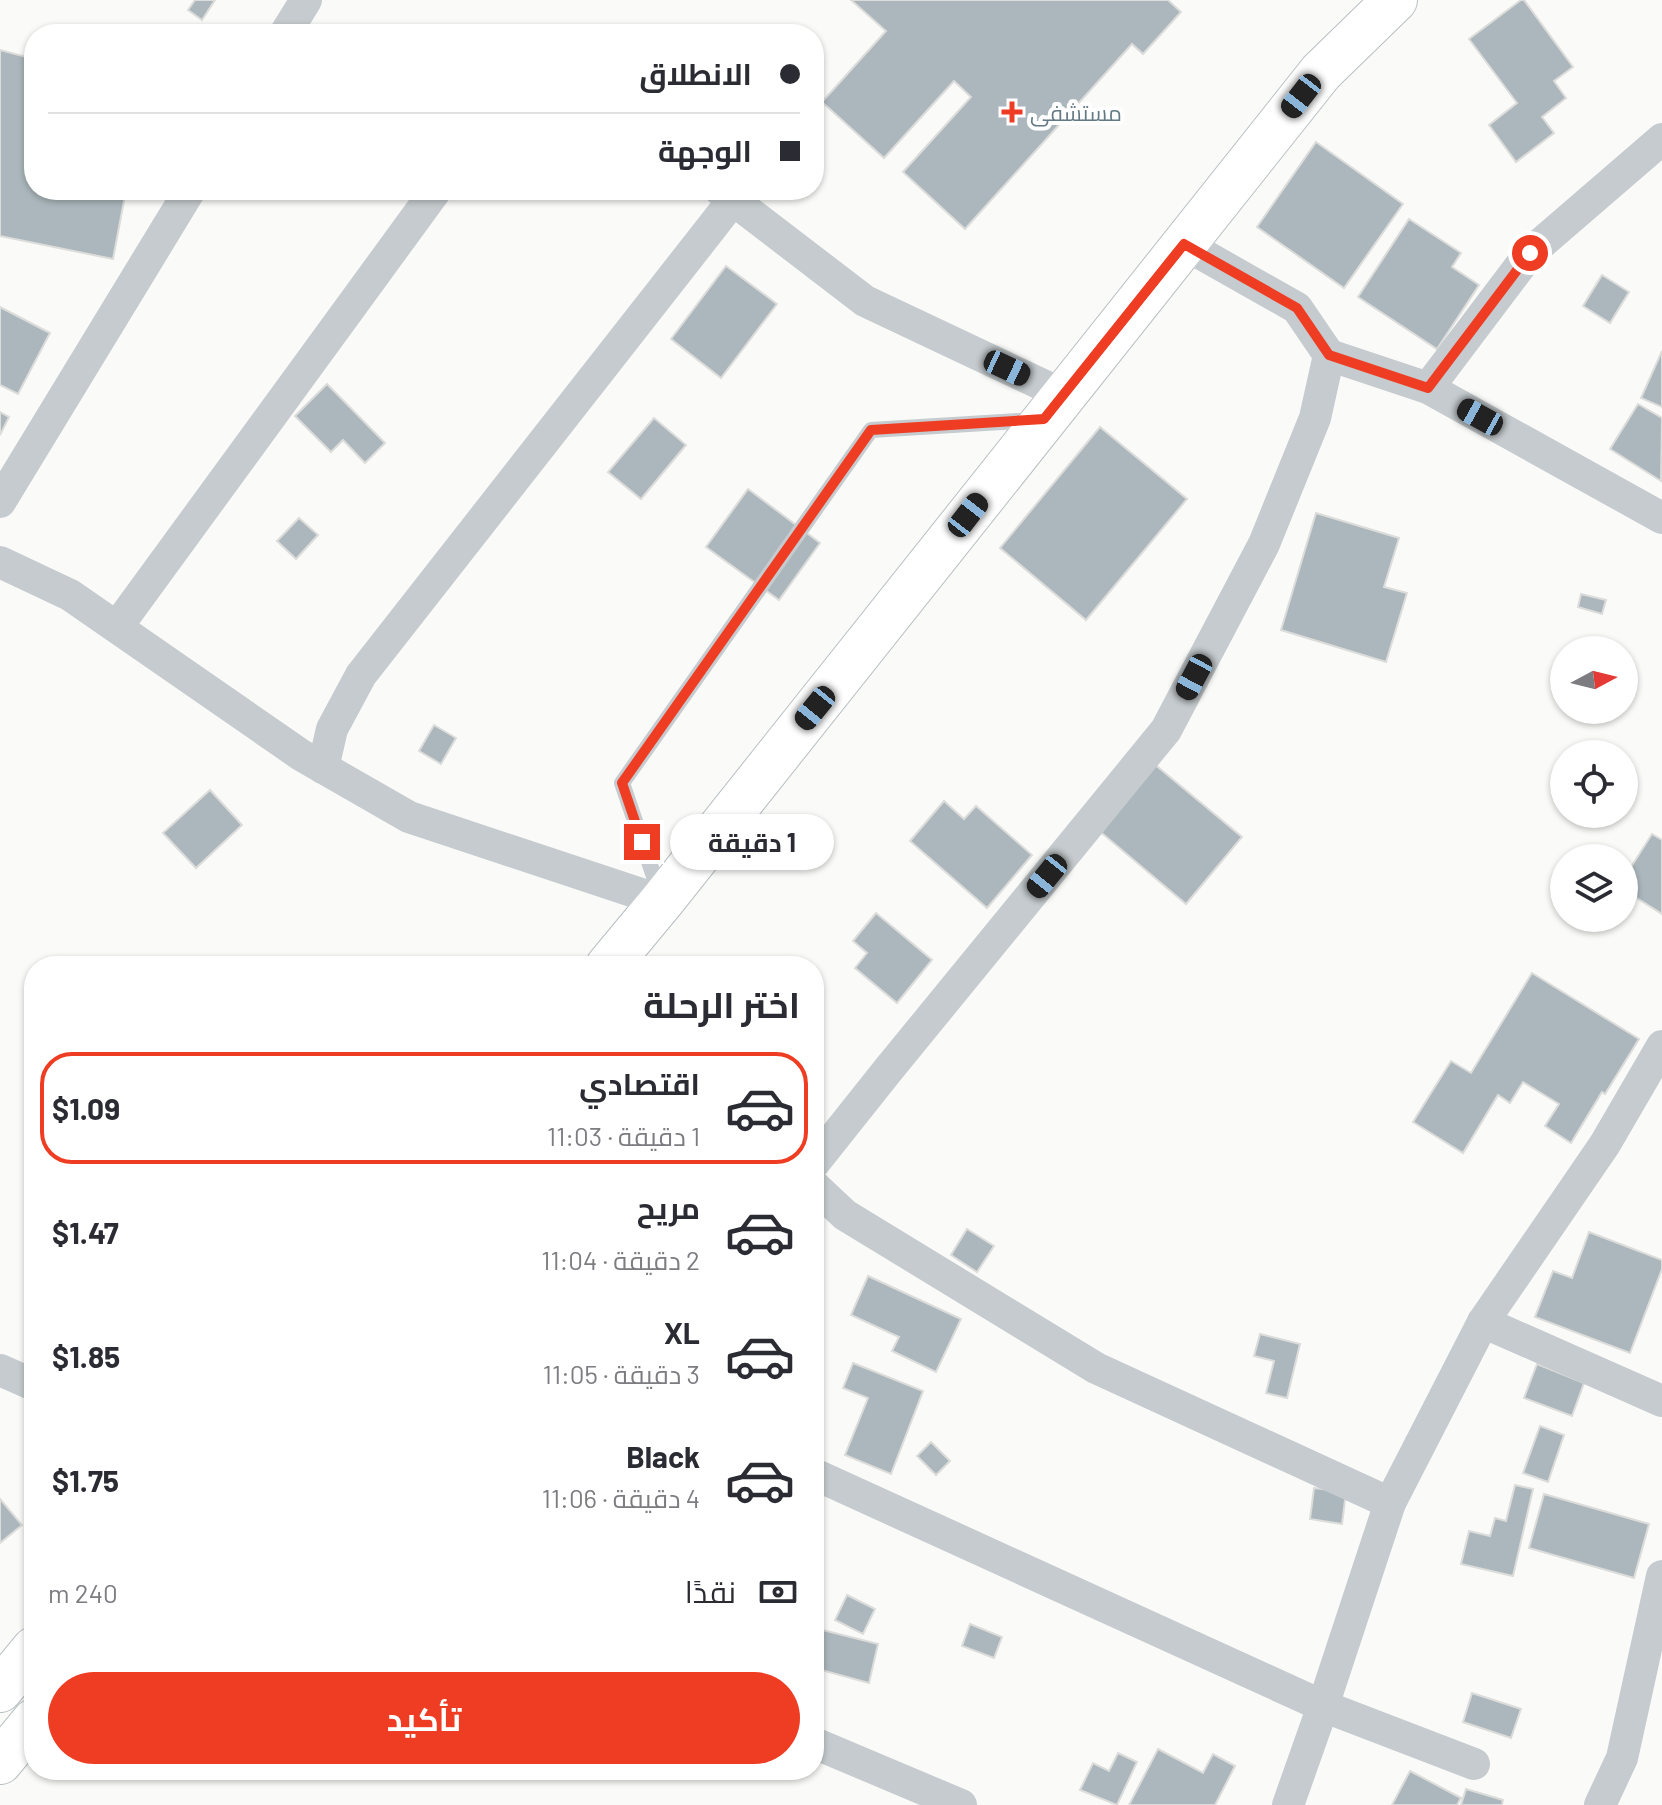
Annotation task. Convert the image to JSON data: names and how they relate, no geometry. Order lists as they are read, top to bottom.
{
  "places": {
    "health": ["مستشفى"]
  },
  "north": "right",
  "page": {
    "banner": ["الانطلاق", "الوجهة"],
    "bubble": "1 دقيقة",
    "heading": "اختر الرحلة",
    "list": [
      {
        "name": "اقتصادي",
        "note": "1 دقيقة · 11:03",
        "value": "$1.09"
      },
      {
        "name": "مريح",
        "note": "2 دقيقة · 11:04",
        "value": "$1.47"
      },
      {
        "name": "XL",
        "note": "3 دقيقة · 11:05",
        "value": "$1.85"
      },
      {
        "name": "Black",
        "note": "4 دقيقة · 11:06",
        "value": "$1.75"
      }
    ],
    "pay": ["نقدًا", "240 m"],
    "buttons": "تأكيد"
  }
}
